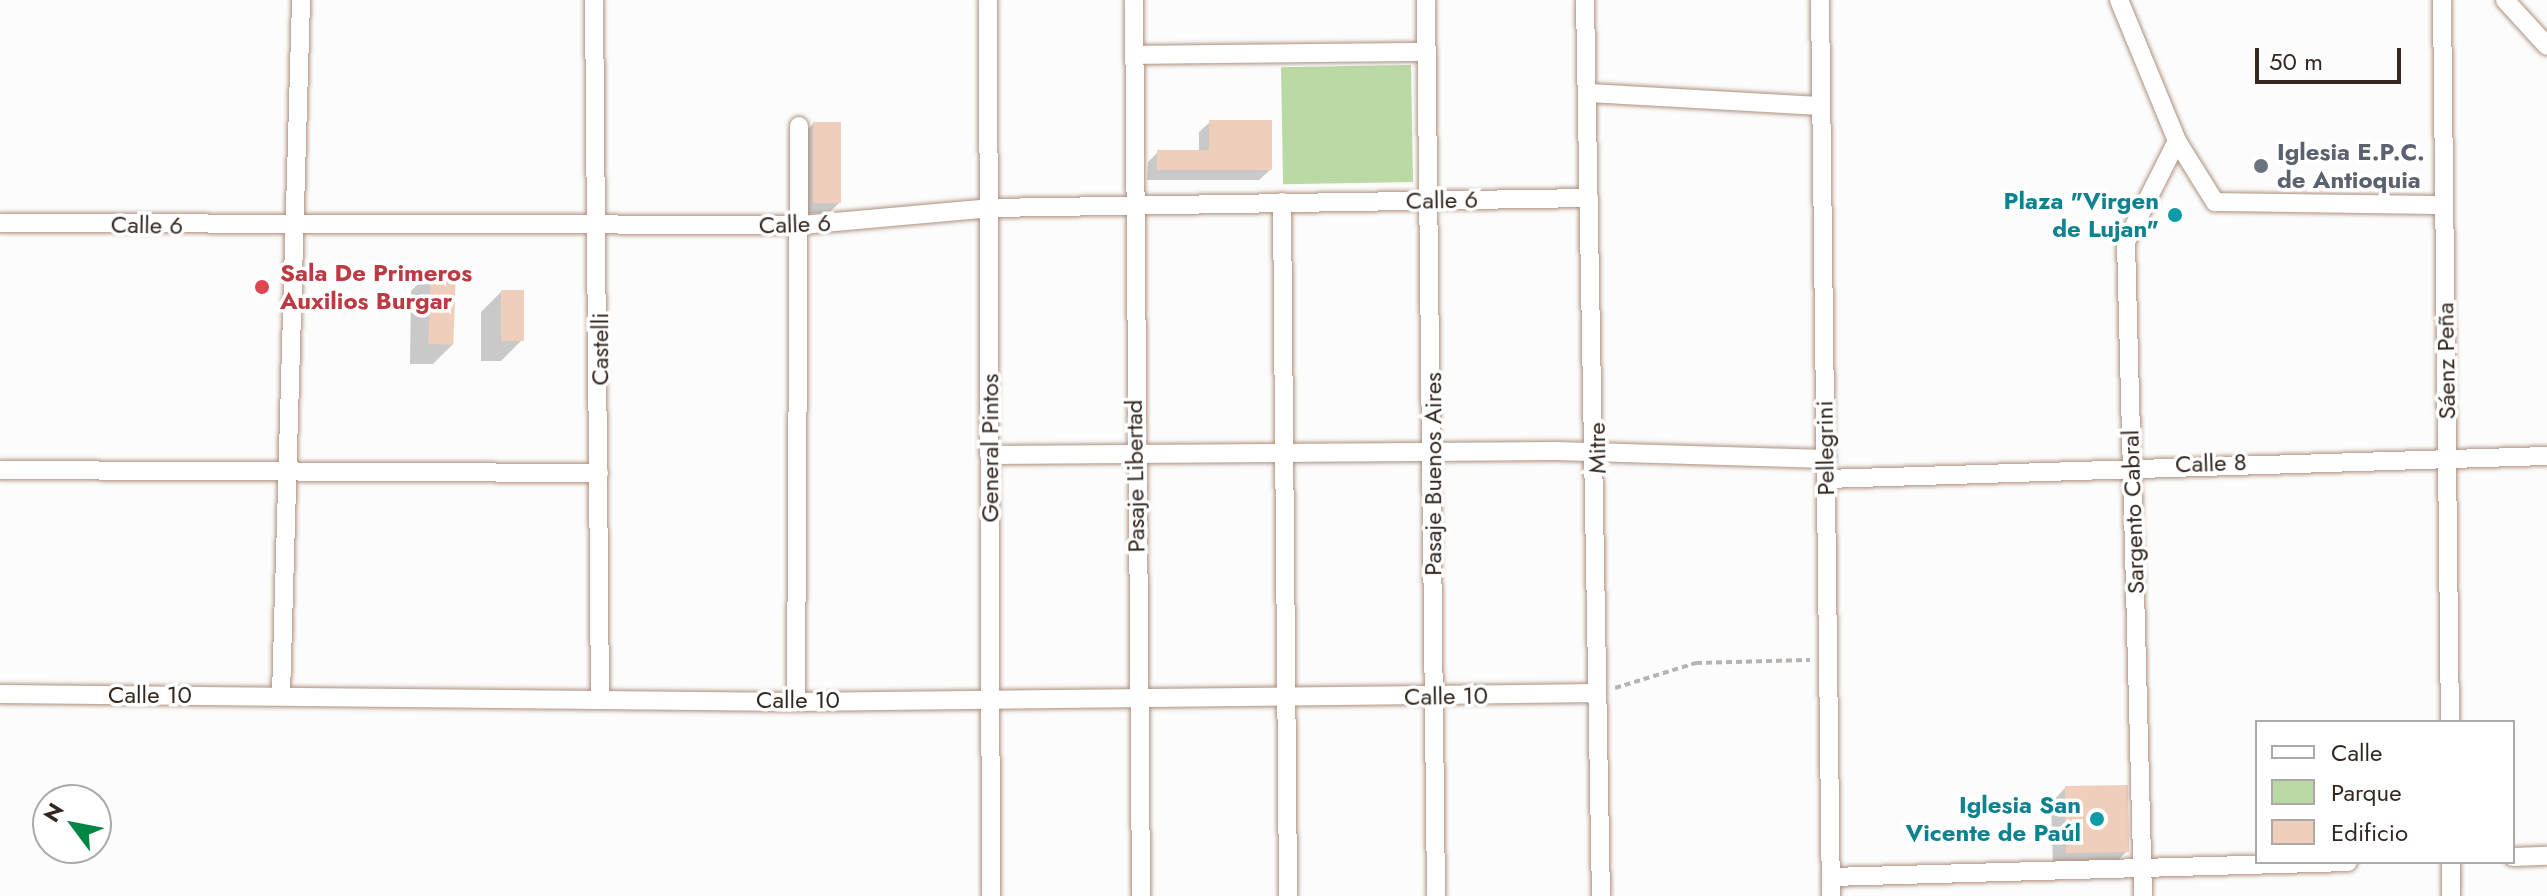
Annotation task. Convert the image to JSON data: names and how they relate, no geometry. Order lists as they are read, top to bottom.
{
  "streets": {
    "street": [
      "Calle 6",
      "Castelli",
      "Sáenz Peña",
      "General Pintos",
      "Mitre",
      "Pellegrini",
      "Calle 8",
      "Pasaje Buenos Aires",
      "Pasaje Libertad",
      "Sargento Cabral",
      "Calle 10"
    ]
  },
  "crossings": [
    ["Calle 6", "Castelli"],
    ["Calle 6", "General Pintos"],
    ["Calle 6", "Mitre"],
    ["Calle 6", "Pasaje Buenos Aires"],
    ["Calle 6", "Pasaje Libertad"],
    ["Castelli", "Calle 10"],
    ["Sáenz Peña", "Calle 8"],
    ["General Pintos", "Calle 10"],
    ["Mitre", "Calle 10"],
    ["Pellegrini", "Calle 8"],
    ["Calle 8", "Sargento Cabral"],
    ["Pasaje Buenos Aires", "Calle 10"],
    ["Pasaje Libertad", "Calle 10"]
  ],
  "places": [
    "Iglesia E.P.C. de Antioquia",
    "Plaza \"Virgen de Lujan\"",
    "Sala De Primeros Auxilios Burgar",
    "Iglesia San Vicente de Paúl"
  ],
  "legend": ["Calle", "Parque", "Edificio"],
  "scale_bar": "50 m",
  "north": "top left"
}
